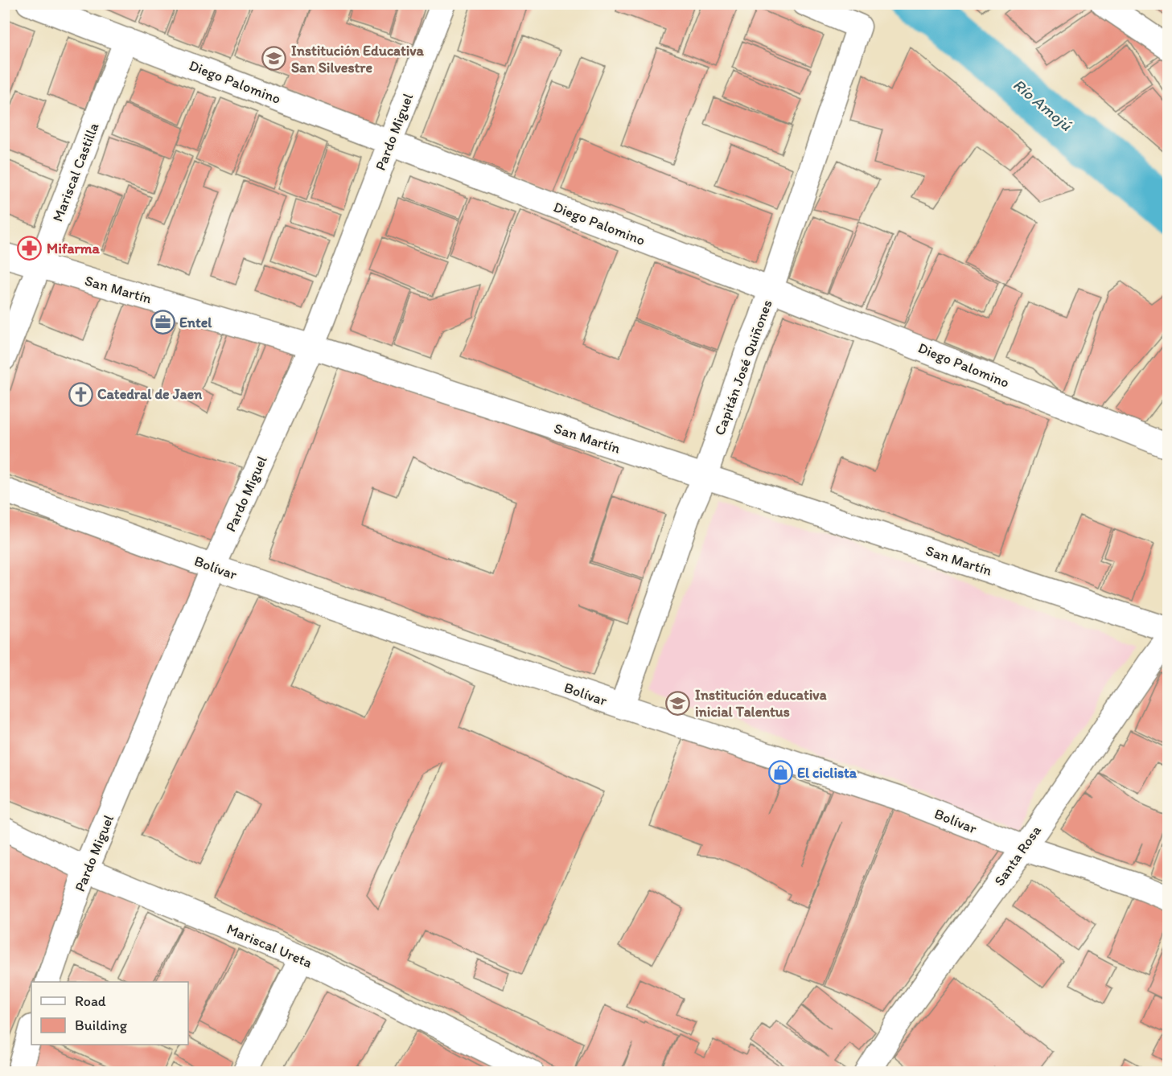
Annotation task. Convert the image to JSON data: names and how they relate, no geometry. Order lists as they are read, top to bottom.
{
  "streets": {
    "street": [
      "Diego Palomino",
      "Pardo Miguel",
      "Mariscal Castilla",
      "San Martín",
      "Capitán José Quiñones",
      "Bolívar",
      "Santa Rosa",
      "Mariscal Ureta"
    ]
  },
  "crossings": [
    ["Diego Palomino", "Pardo Miguel"],
    ["Diego Palomino", "Mariscal Castilla"],
    ["Diego Palomino", "Capitán José Quiñones"],
    ["Pardo Miguel", "San Martín"],
    ["Pardo Miguel", "Bolívar"],
    ["Pardo Miguel", "Mariscal Ureta"],
    ["Mariscal Castilla", "San Martín"],
    ["San Martín", "Capitán José Quiñones"],
    ["Capitán José Quiñones", "Bolívar"],
    ["Bolívar", "Santa Rosa"]
  ],
  "water": ["Río Amojú"],
  "places": {
    "school or university": ["Institución Educativa San Silvestre", "Institución educativa inicial Talentus"],
    "pharmacy": ["Mifarma"],
    "office": ["Entel"],
    "church": ["Catedral de Jaen"],
    "shop": ["El ciclista"]
  },
  "legend": ["Road", "Building"]
}
